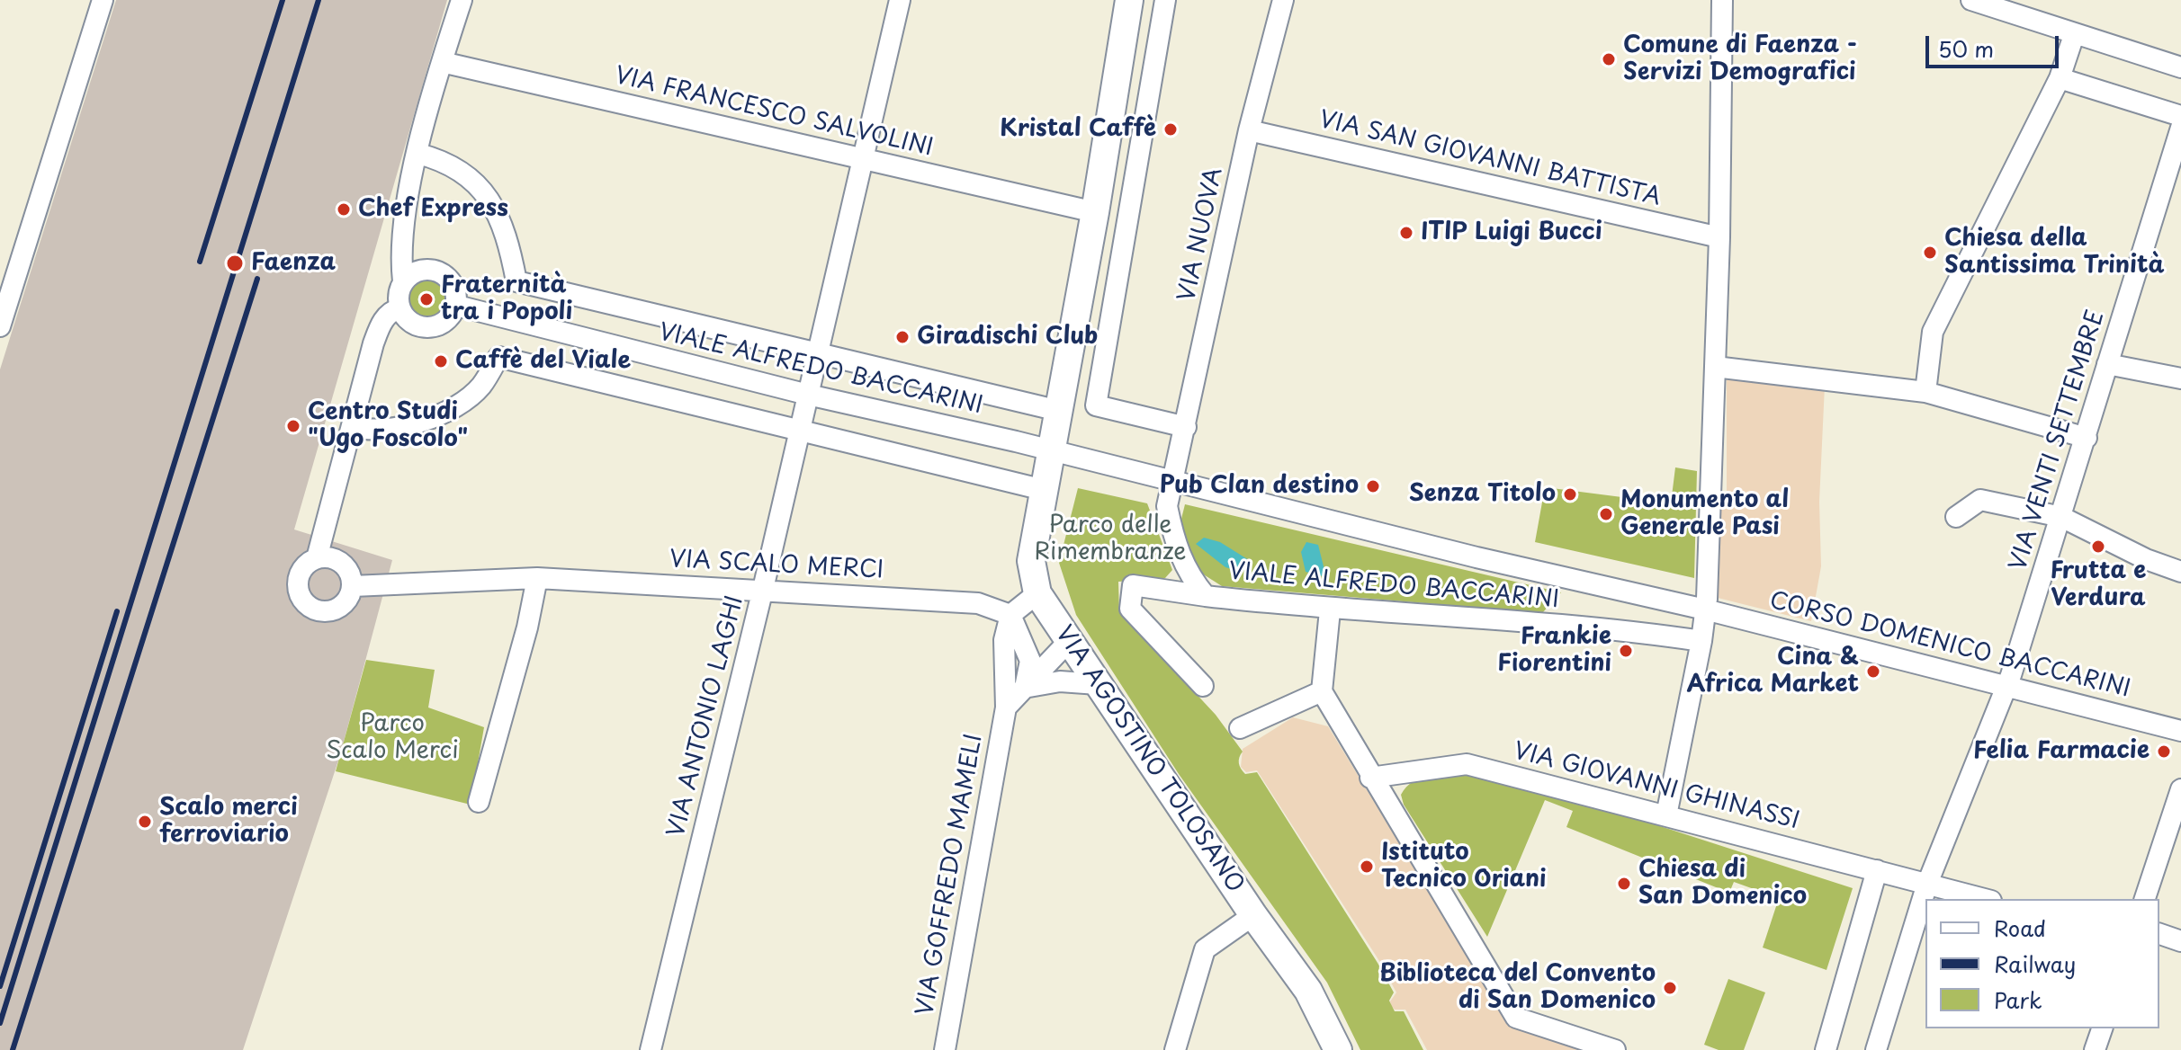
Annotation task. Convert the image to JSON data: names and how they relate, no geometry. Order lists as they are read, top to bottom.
{
  "streets": {
    "main road": ["VIA AGOSTINO TOLOSANO"],
    "street": [
      "VIA FRANCESCO SALVOLINI",
      "VIA SAN GIOVANNI BATTISTA",
      "VIA NUOVA",
      "VIALE ALFREDO BACCARINI",
      "VIA VENTI SETTEMBRE",
      "VIA SCALO MERCI",
      "CORSO DOMENICO BACCARINI",
      "VIA ANTONIO LAGHI",
      "VIA GIOVANNI GHINASSI",
      "VIA GOFFREDO MAMELI"
    ]
  },
  "crossings": [
    ["VIA FRANCESCO SALVOLINI", "VIA ANTONIO LAGHI"],
    ["VIA FRANCESCO SALVOLINI", "VIA AGOSTINO TOLOSANO"],
    ["VIA SAN GIOVANNI BATTISTA", "VIA NUOVA"],
    ["VIA NUOVA", "VIALE ALFREDO BACCARINI"],
    ["VIALE ALFREDO BACCARINI", "CORSO DOMENICO BACCARINI"],
    ["VIALE ALFREDO BACCARINI", "VIA ANTONIO LAGHI"],
    ["VIALE ALFREDO BACCARINI", "VIA AGOSTINO TOLOSANO"],
    ["VIA VENTI SETTEMBRE", "CORSO DOMENICO BACCARINI"],
    ["VIA VENTI SETTEMBRE", "VIA GIOVANNI GHINASSI"],
    ["VIA SCALO MERCI", "VIA ANTONIO LAGHI"],
    ["VIA SCALO MERCI", "VIA GOFFREDO MAMELI"],
    ["VIA AGOSTINO TOLOSANO", "VIA GOFFREDO MAMELI"]
  ],
  "parks": ["Parco delle Rimembranze", "Parco Scalo Merci"],
  "places": [
    "Comune di Faenza - Servizi Demografici",
    "Kristal Caffè",
    "Chef Express",
    "ITIP Luigi Bucci",
    "Chiesa della Santissima Trinità",
    "Faenza",
    "Fraternità tra i Popoli",
    "Giradischi Club",
    "Caffè del Viale",
    "Centro Studi \"Ugo Foscolo\"",
    "Pub Clan destino",
    "Senza Titolo",
    "Monumento al Generale Pasi",
    "Frutta e Verdura",
    "Frankie Fiorentini",
    "Cina & Africa Market",
    "Felia Farmacie",
    "Scalo merci ferroviario",
    "Istituto Tecnico Oriani",
    "Chiesa di San Domenico",
    "Biblioteca del Convento di San Domenico"
  ],
  "legend": ["Road", "Railway", "Park"],
  "scale_bar": "50 m"
}
